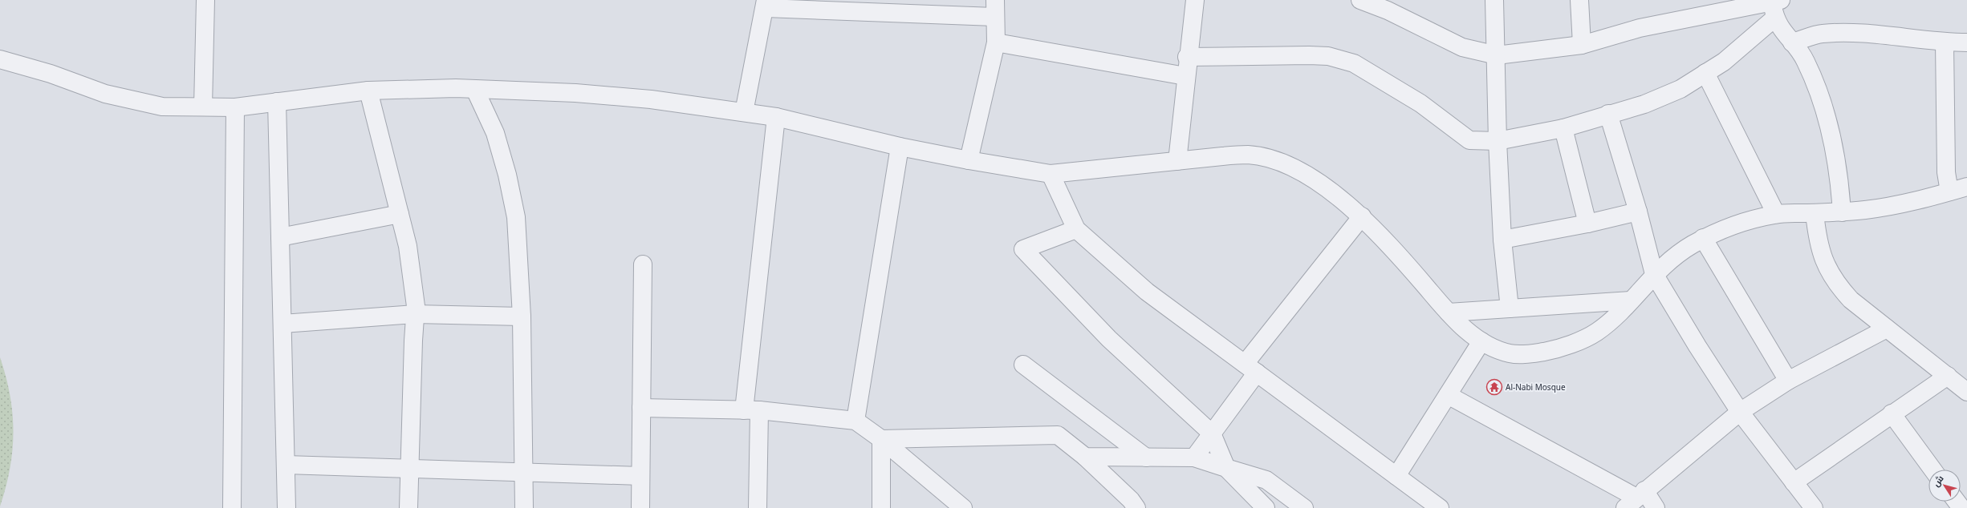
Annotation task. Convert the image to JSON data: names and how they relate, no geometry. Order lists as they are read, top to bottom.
{
  "places": {
    "temple": ["Al-Nabi Mosque"]
  },
  "north": "top left"
}
